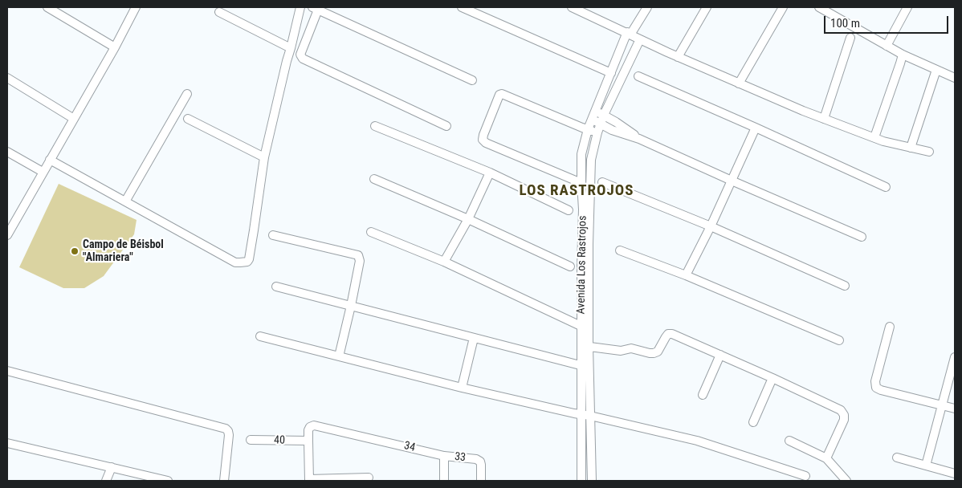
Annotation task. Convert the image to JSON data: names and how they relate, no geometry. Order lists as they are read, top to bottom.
{
  "streets": {
    "street": [
      "Avenida Los Rastrojos",
      "40",
      "34",
      "33"
    ]
  },
  "crossings": [
    ["40", "34"],
    ["34", "33"]
  ],
  "districts": ["LOS RASTROJOS"],
  "places": ["Campo de Béisbol \"Almariera\""],
  "scale_bar": "100 m"
}
